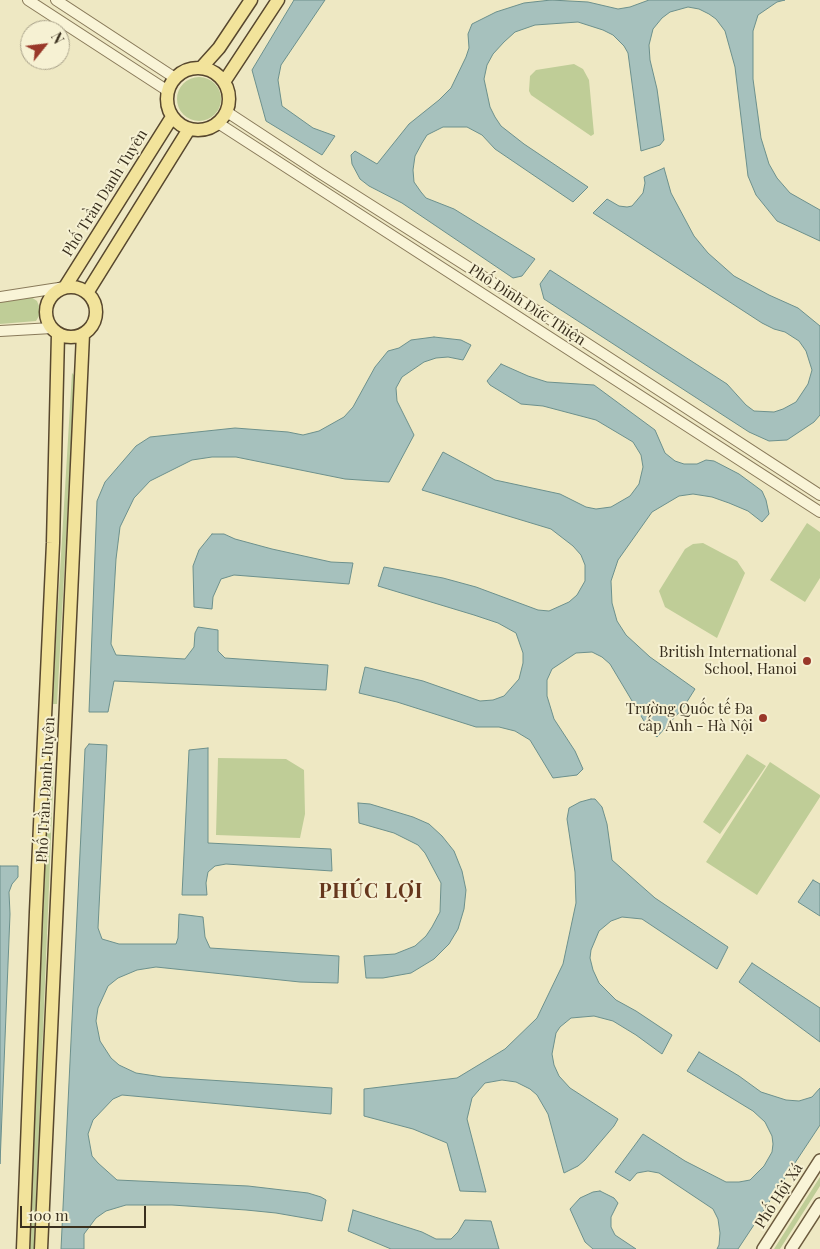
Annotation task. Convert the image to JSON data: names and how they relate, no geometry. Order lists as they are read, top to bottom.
{
  "streets": {
    "main road": ["Phố Trần Danh Tuyên", "Phố Hội Xá"],
    "street": ["Phố Đinh Đức Thiện"]
  },
  "crossings": [
    ["Phố Trần Danh Tuyên", "Phố Đinh Đức Thiện"]
  ],
  "districts": ["PHÚC LỢI"],
  "places": ["British International School, Hanoi", "Trường Quốc tế Đa cấp Anh - Hà Nội"],
  "scale_bar": "100 m",
  "north": "top right"
}
